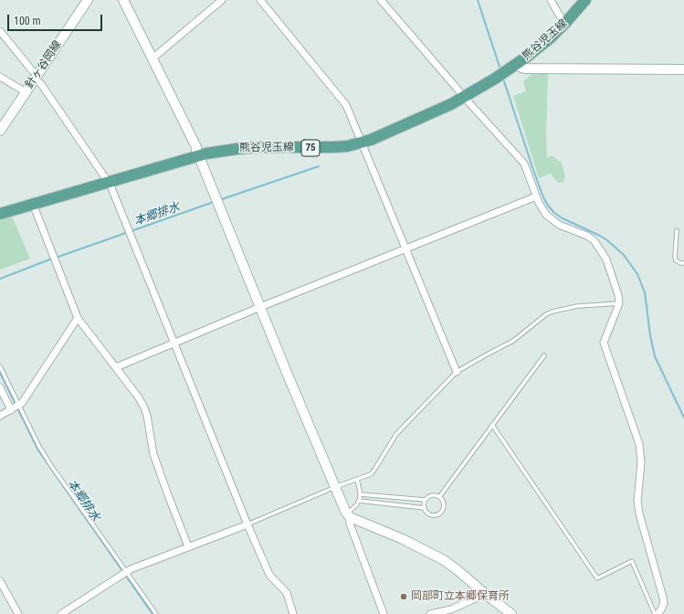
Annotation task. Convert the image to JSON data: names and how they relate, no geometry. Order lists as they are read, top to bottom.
{
  "streets": {
    "main road": ["熊谷児玉線", "75"],
    "street": ["針ヶ谷岡線"]
  },
  "water": ["本郷排水"],
  "places": ["岡部町立本郷保育所"],
  "scale_bar": "100 m"
}
